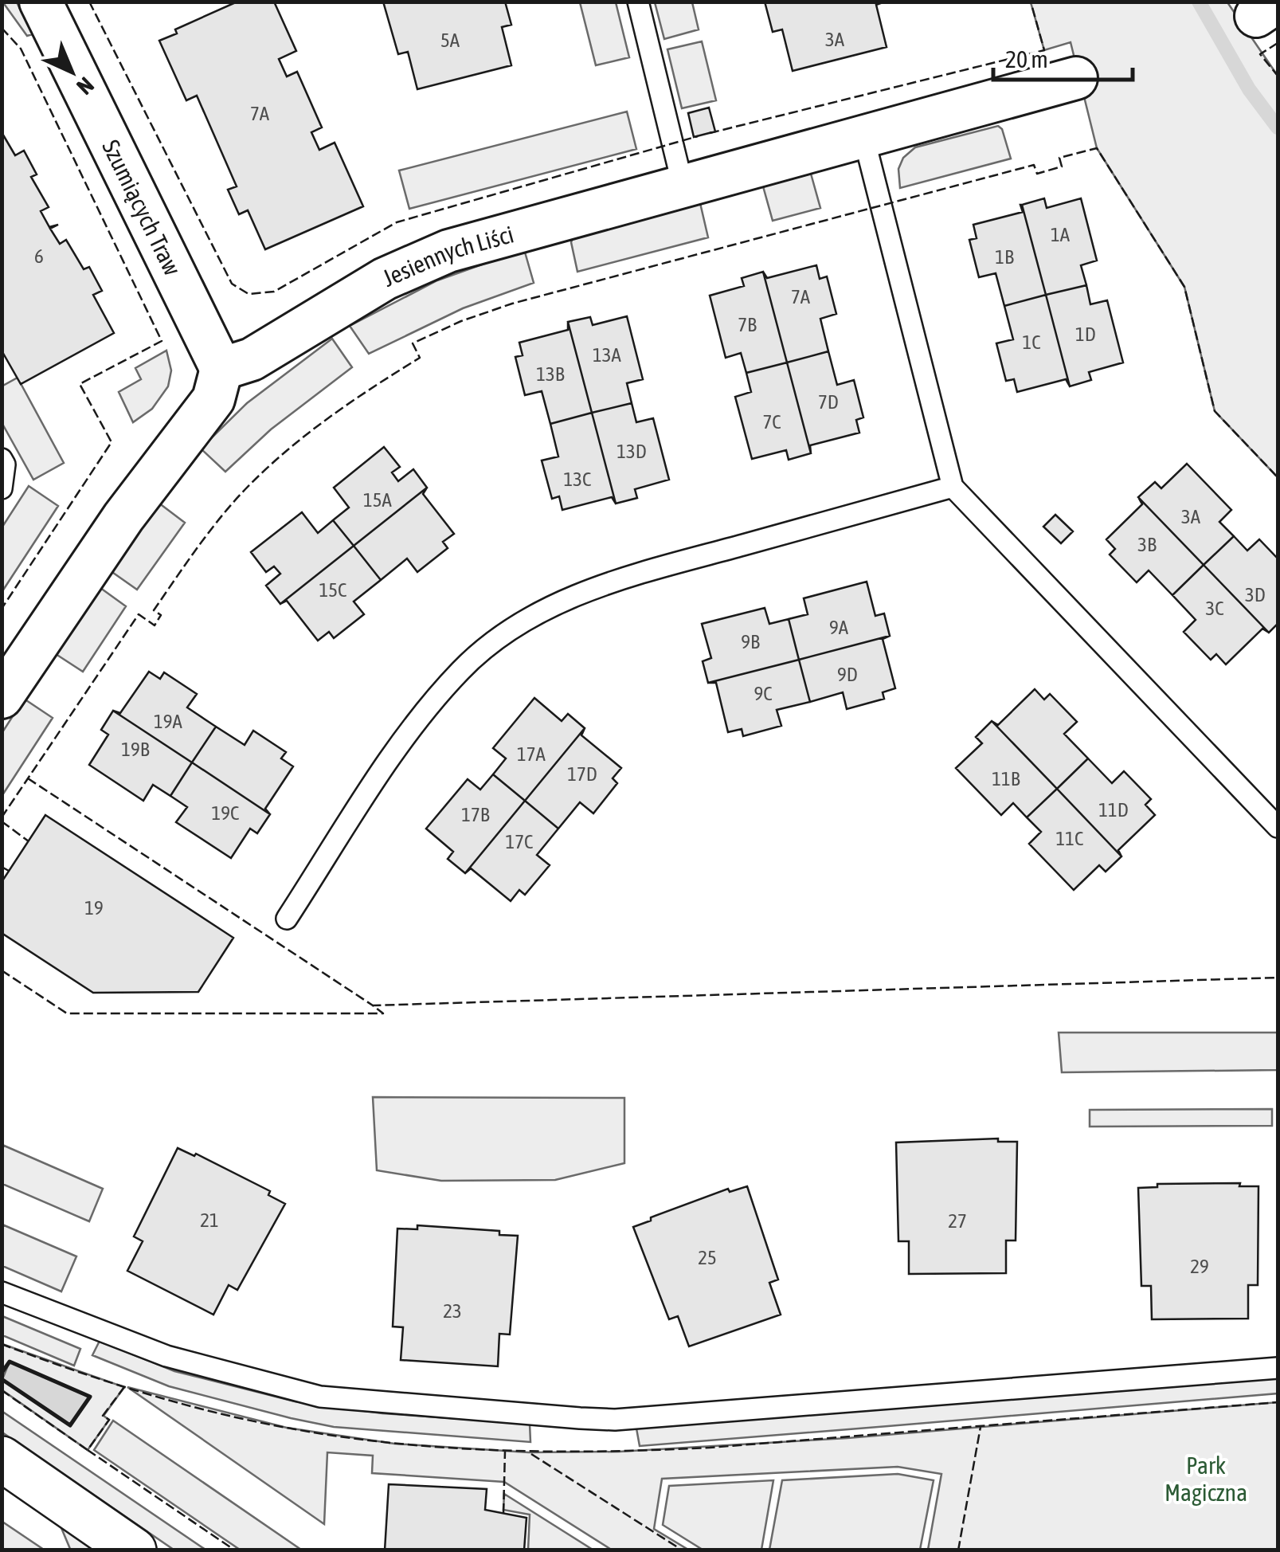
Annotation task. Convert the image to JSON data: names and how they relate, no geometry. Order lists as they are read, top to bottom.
{
  "streets": {
    "street": ["Szumiących Traw", "Jesiennych Liści"]
  },
  "crossings": [
    ["Szumiących Traw", "Jesiennych Liści"]
  ],
  "parks": ["Park Magiczna"],
  "house_numbers": [
    "3A",
    "5A",
    "7A",
    "1A",
    "6",
    "1B",
    "7A",
    "7B",
    "1D",
    "1C",
    "13A",
    "13B",
    "7D",
    "7C",
    "13D",
    "13C",
    "15A",
    "3A",
    "3B",
    "15C",
    "3D",
    "3C",
    "9A",
    "9B",
    "9D",
    "9C",
    "19A",
    "19B",
    "17A",
    "17D",
    "11B",
    "11D",
    "19C",
    "17B",
    "11C",
    "17C",
    "19",
    "21",
    "27",
    "25",
    "29",
    "23"
  ],
  "scale_bar": "20 m",
  "north": "bottom right"
}
